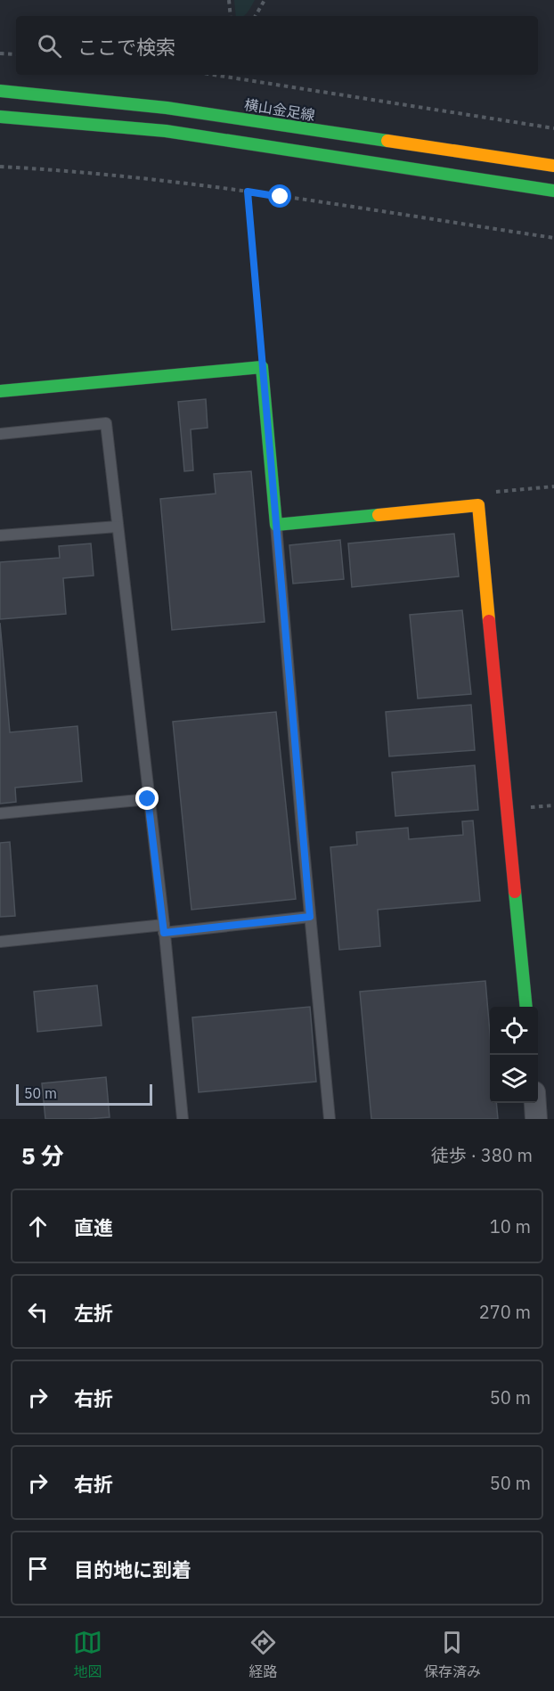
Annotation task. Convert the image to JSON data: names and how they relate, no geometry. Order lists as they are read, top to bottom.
{
  "streets": {
    "street": ["横山金足線"]
  },
  "scale_bar": "50 m",
  "page": {
    "search": "ここで検索",
    "scale": "50 m",
    "heading": ["5 分", "徒歩 · 380 m"],
    "list": [
      ["直進", "10 m"],
      ["左折", "270 m"],
      ["右折", "50 m"],
      ["右折", "50 m"],
      "目的地に到着"
    ],
    "nav": ["地図", "経路", "保存済み"]
  }
}
